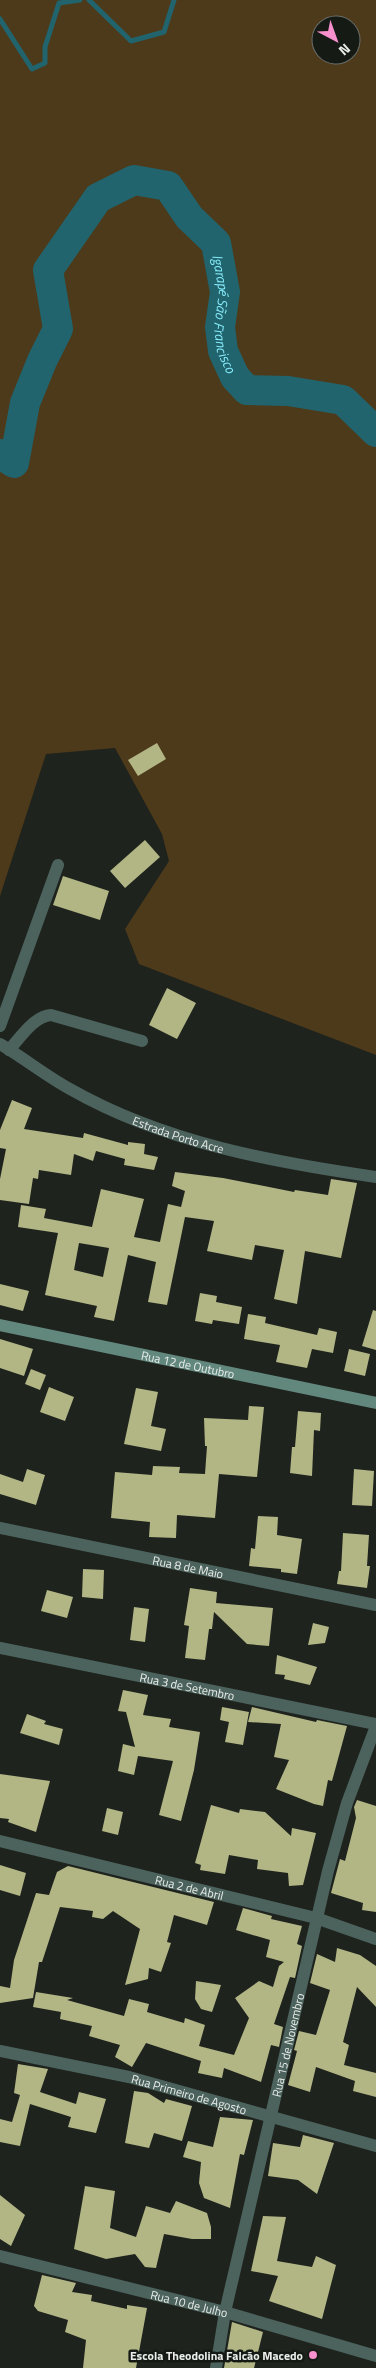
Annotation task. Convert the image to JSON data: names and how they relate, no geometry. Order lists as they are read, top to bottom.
{
  "streets": {
    "street": [
      "Estrada Porto Acre",
      "Rua 12 de Outubro",
      "Rua 8 de Maio",
      "Rua 3 de Setembro",
      "Rua 2 de Abril",
      "Rua 15 de Novembro",
      "Rua Primeiro de Agosto",
      "Rua 10 de Julho"
    ]
  },
  "crossings": [
    ["Rua 3 de Setembro", "Rua 15 de Novembro"],
    ["Rua 2 de Abril", "Rua 15 de Novembro"],
    ["Rua 15 de Novembro", "Rua Primeiro de Agosto"],
    ["Rua 15 de Novembro", "Rua 10 de Julho"]
  ],
  "water": ["Igarapé São Francisco"],
  "places": ["Escola Theodolina Falcão Macedo"],
  "north": "bottom right"
}
